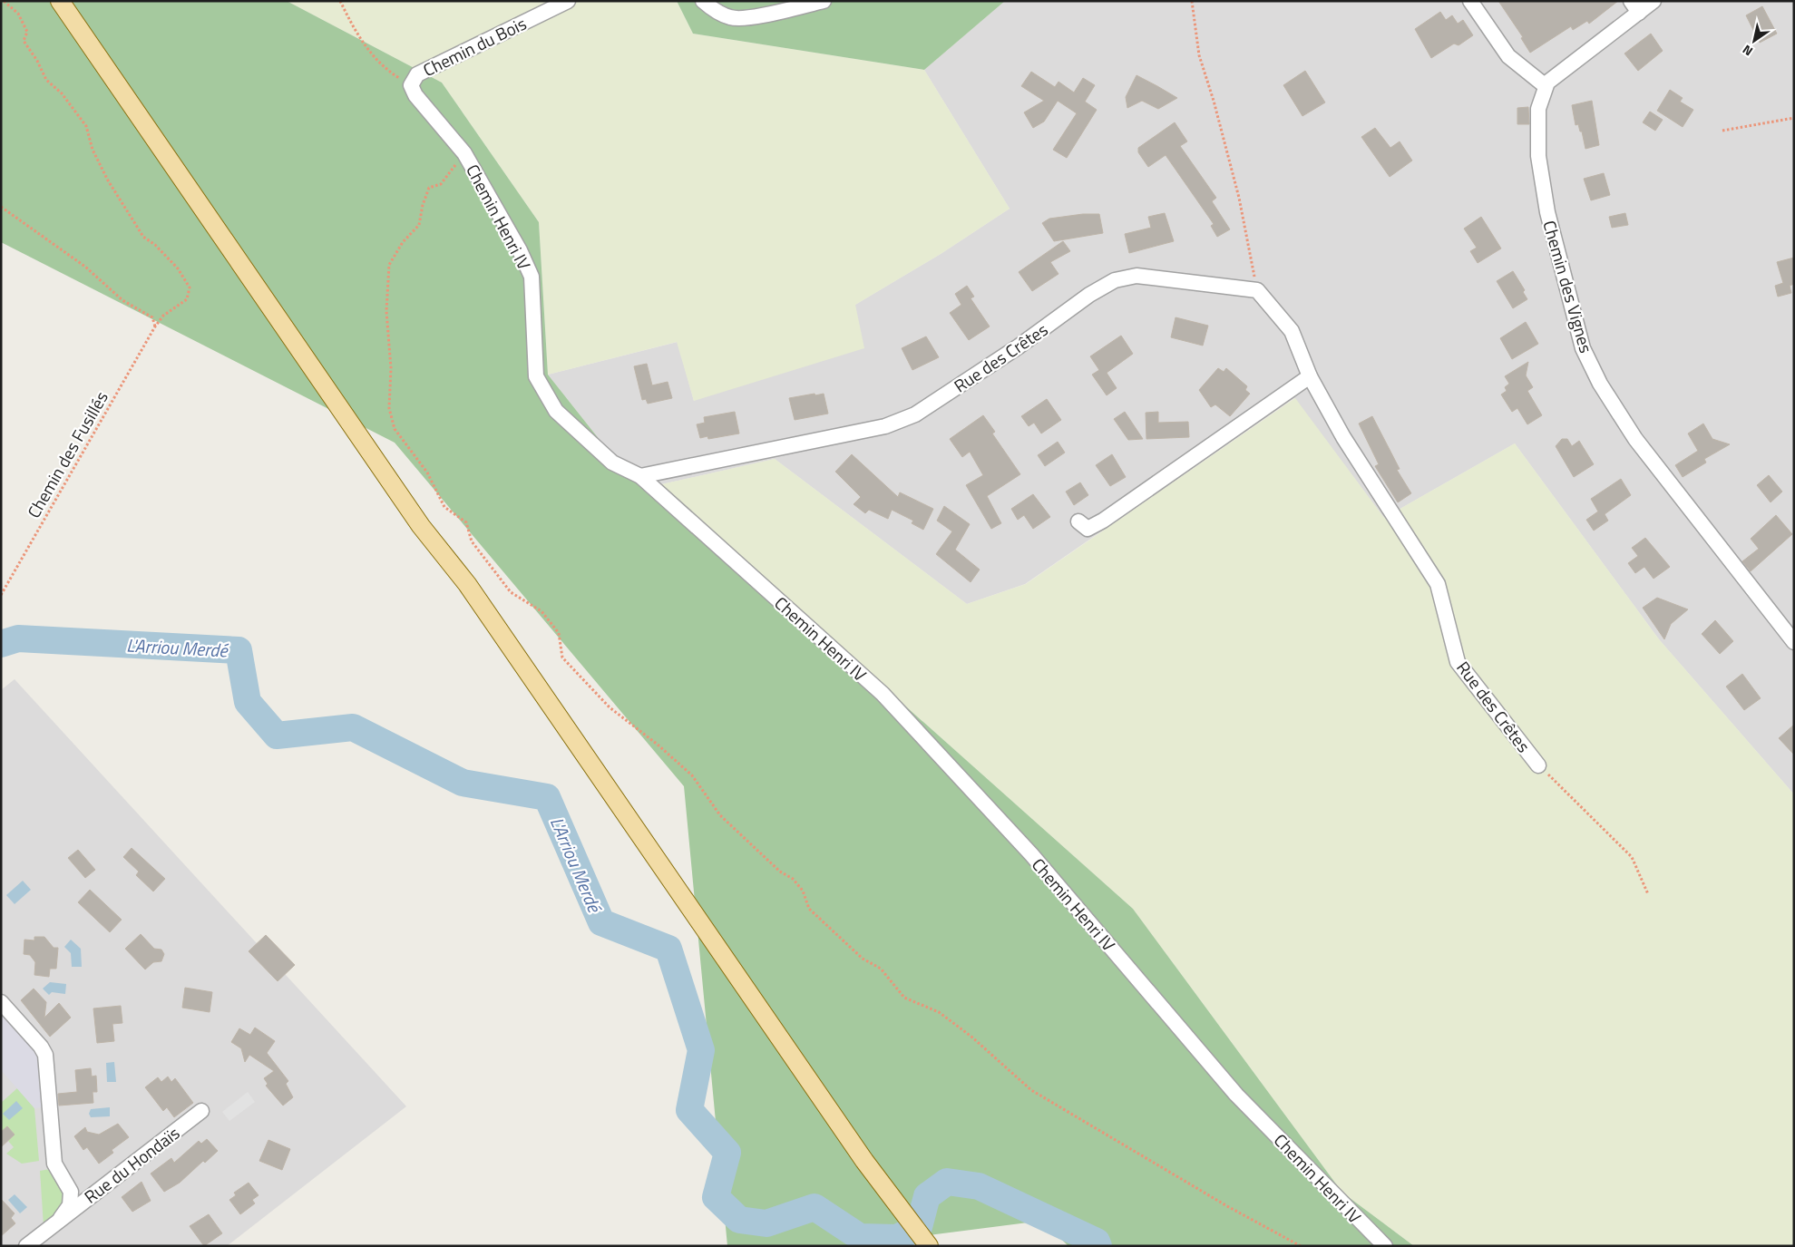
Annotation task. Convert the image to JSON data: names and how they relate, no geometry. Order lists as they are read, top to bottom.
{
  "streets": {
    "street": [
      "Chemin du Bois",
      "Chemin Henri IV",
      "Chemin des Vignes",
      "Rue des Crêtes",
      "Rue du Hondaïs"
    ],
    "path": ["Chemin des Fusillés"]
  },
  "crossings": [
    ["Chemin du Bois", "Chemin Henri IV"],
    ["Chemin Henri IV", "Rue des Crêtes"]
  ],
  "water": ["L'Arriou Merdé"],
  "north": "bottom left"
}
